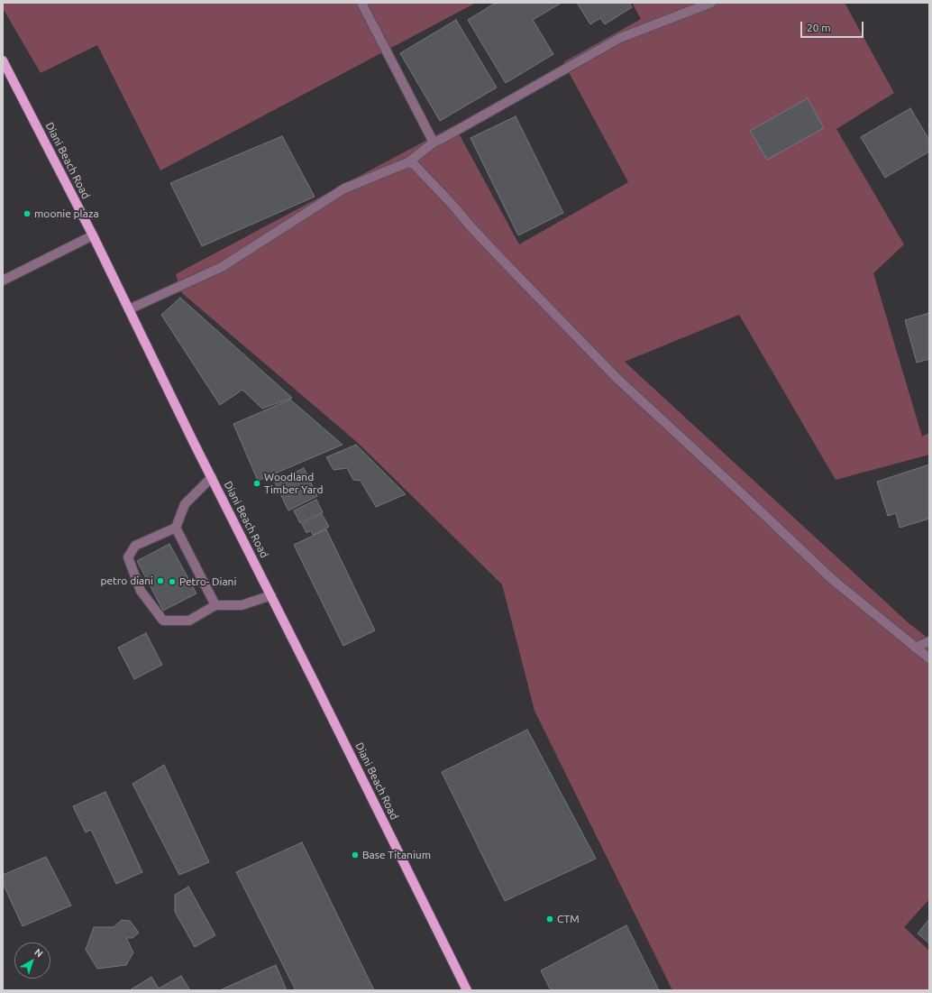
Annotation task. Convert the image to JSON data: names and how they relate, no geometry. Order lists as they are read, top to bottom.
{
  "streets": {
    "main road": ["Diani Beach Road"]
  },
  "places": [
    "moonie plaza",
    "Woodland Timber Yard",
    "petro diani",
    "Petro- Diani",
    "Base Titanium",
    "CTM"
  ],
  "scale_bar": "20 m",
  "north": "top right"
}
